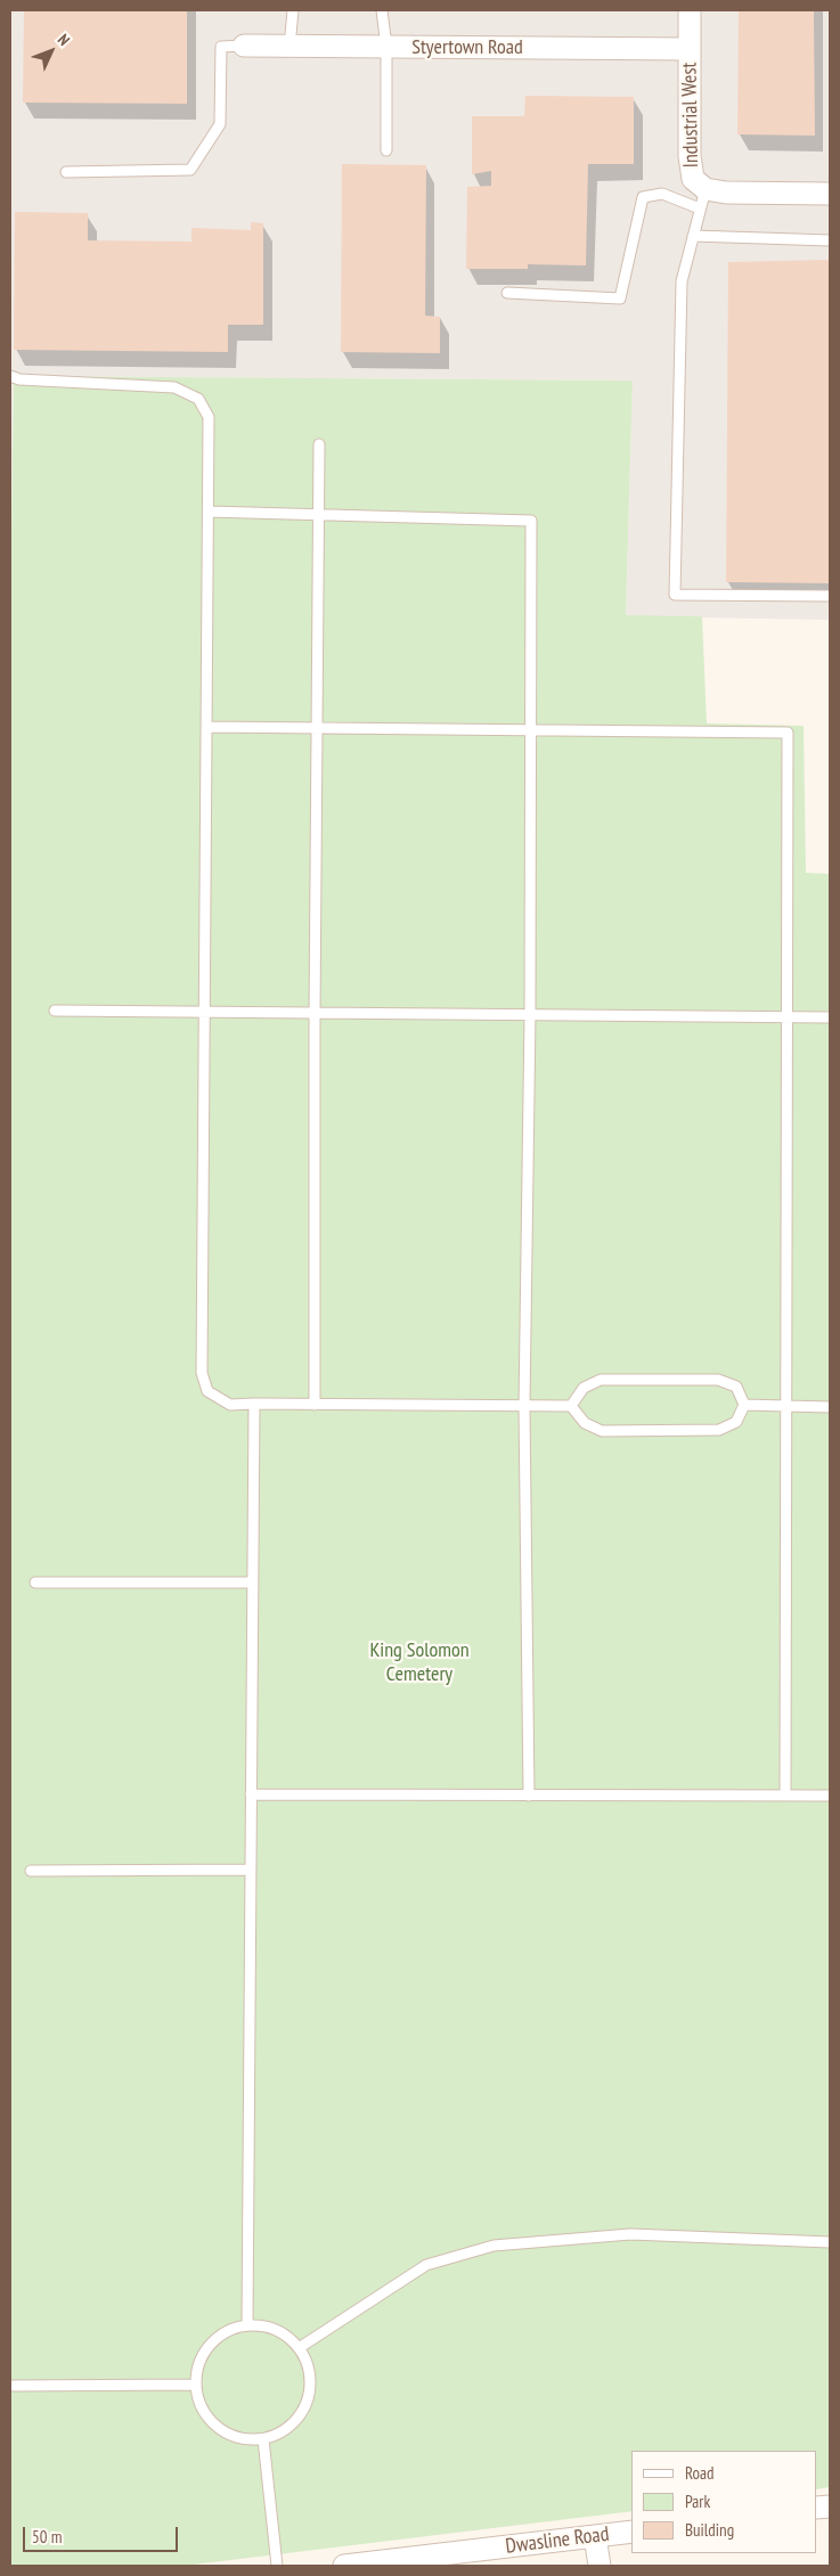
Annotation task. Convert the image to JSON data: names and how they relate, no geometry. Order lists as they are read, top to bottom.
{
  "streets": {
    "street": ["Styertown Road", "Industrial West", "Dwasline Road"]
  },
  "crossings": [
    ["Styertown Road", "Industrial West"]
  ],
  "parks": ["King Solomon Cemetery"],
  "legend": ["Road", "Park", "Building"],
  "scale_bar": "50 m",
  "north": "top right"
}
